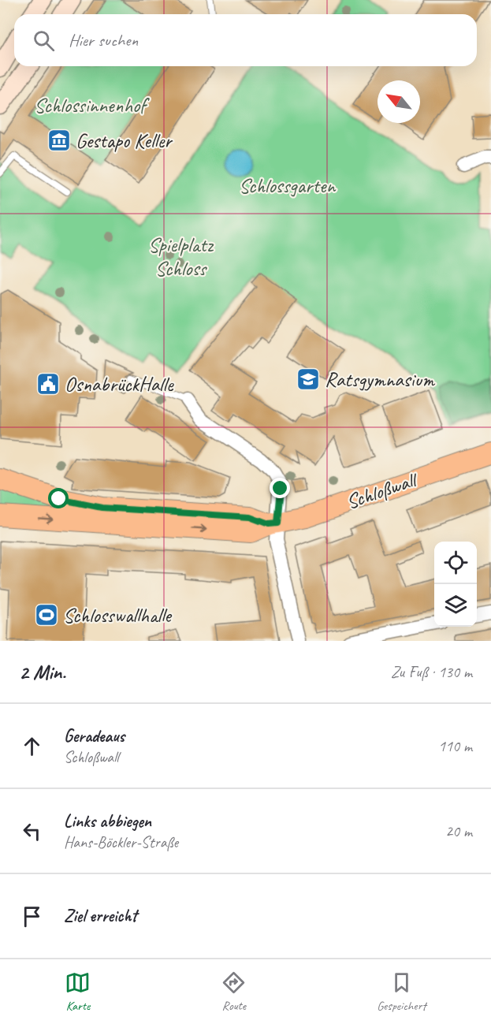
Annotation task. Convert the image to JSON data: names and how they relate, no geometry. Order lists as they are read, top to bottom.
{
  "streets": {
    "main road": ["Schloßwall"]
  },
  "parks": ["Schlossinnenhof", "Schlossgarten", "Spielplatz Schloss"],
  "places": {
    "museum": ["Gestapo Keller"],
    "school or university": ["Ratsgymnasium"],
    "public building": ["OsnabrückHalle"],
    "sports": ["Schlosswallhalle"]
  },
  "north": "top left",
  "page": {
    "search": "Hier suchen",
    "heading": ["2 Min.", "Zu Fuß · 130 m"],
    "list": [
      ["Geradeaus", "Schloßwall", "110 m"],
      ["Links abbiegen", "Hans-Böckler-Straße", "20 m"],
      "Ziel erreicht"
    ],
    "nav": ["Karte", "Route", "Gespeichert"]
  }
}
